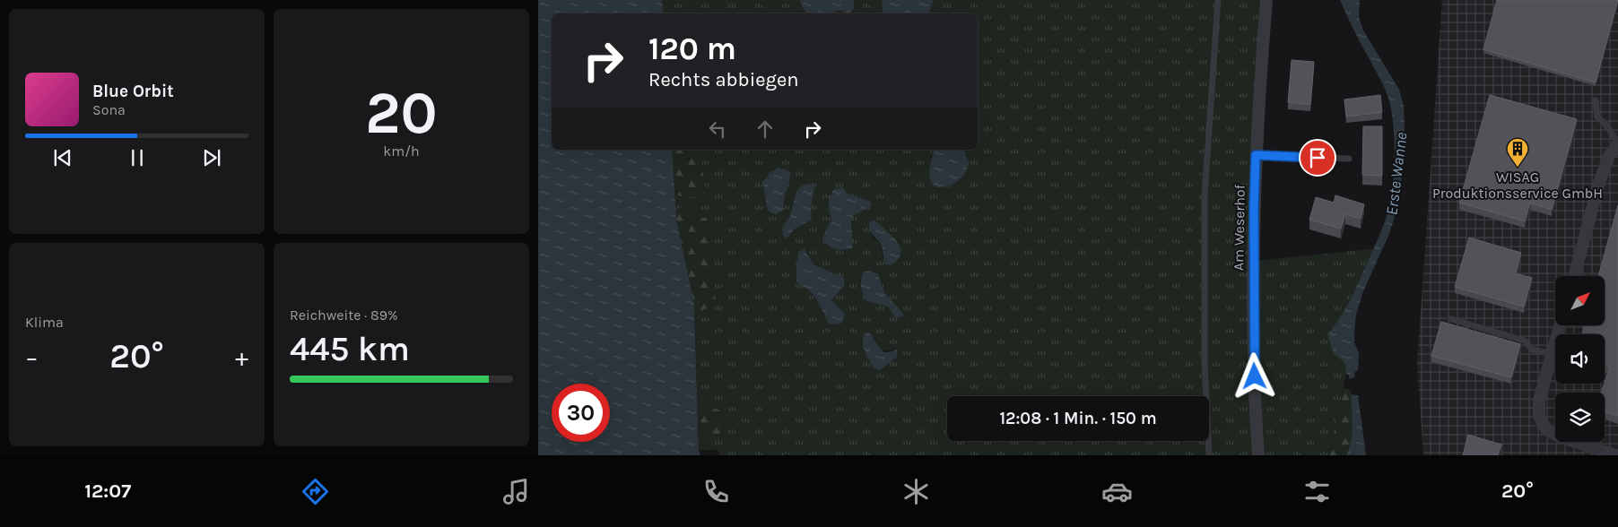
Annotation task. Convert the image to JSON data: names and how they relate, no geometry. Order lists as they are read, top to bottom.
{
  "streets": {
    "street": ["Am Weserhof"]
  },
  "water": ["Erste Wanne"],
  "places": {
    "building": ["WISAG Produktionsservice GmbH"]
  },
  "north": "top right",
  "page": {
    "tile": [
      ["20", "km/h"],
      "Klima",
      ["Reichweite · 89%", "445 km"]
    ],
    "turn": ["120 m", "Rechts abbiegen"],
    "song": ["Blue Orbit", "Sona"],
    "heat": ["−", "20°", "+"],
    "limit": "30",
    "trip": "12:08 · 1 Min. · 150 m",
    "tabs": ["12:07", "20°"]
  }
}
